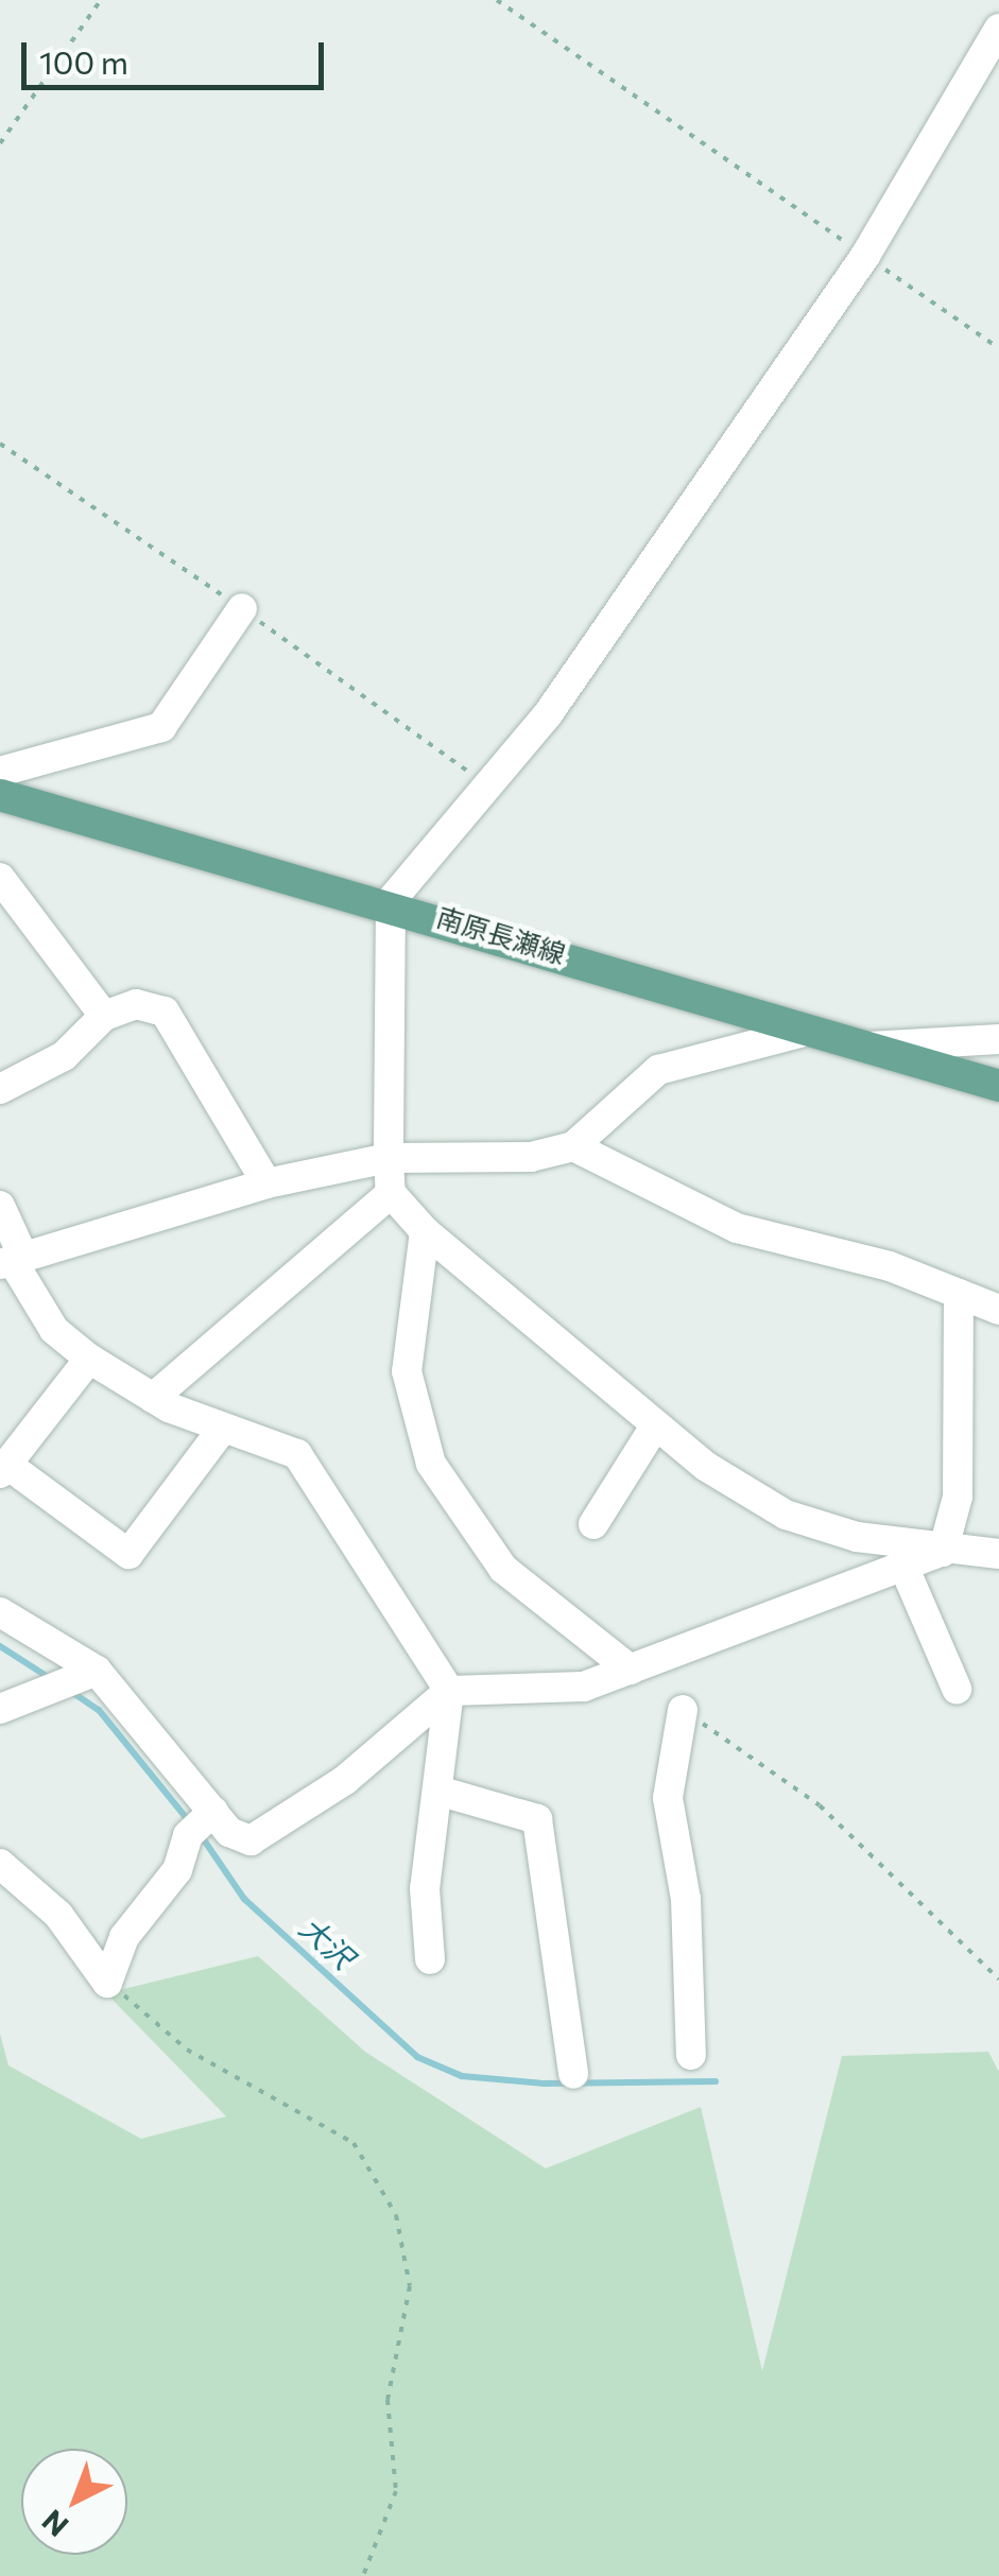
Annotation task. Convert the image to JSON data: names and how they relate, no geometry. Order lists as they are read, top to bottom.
{
  "streets": {
    "main road": ["南原長瀬線"]
  },
  "water": ["大沢"],
  "scale_bar": "100 m",
  "north": "bottom left"
}
